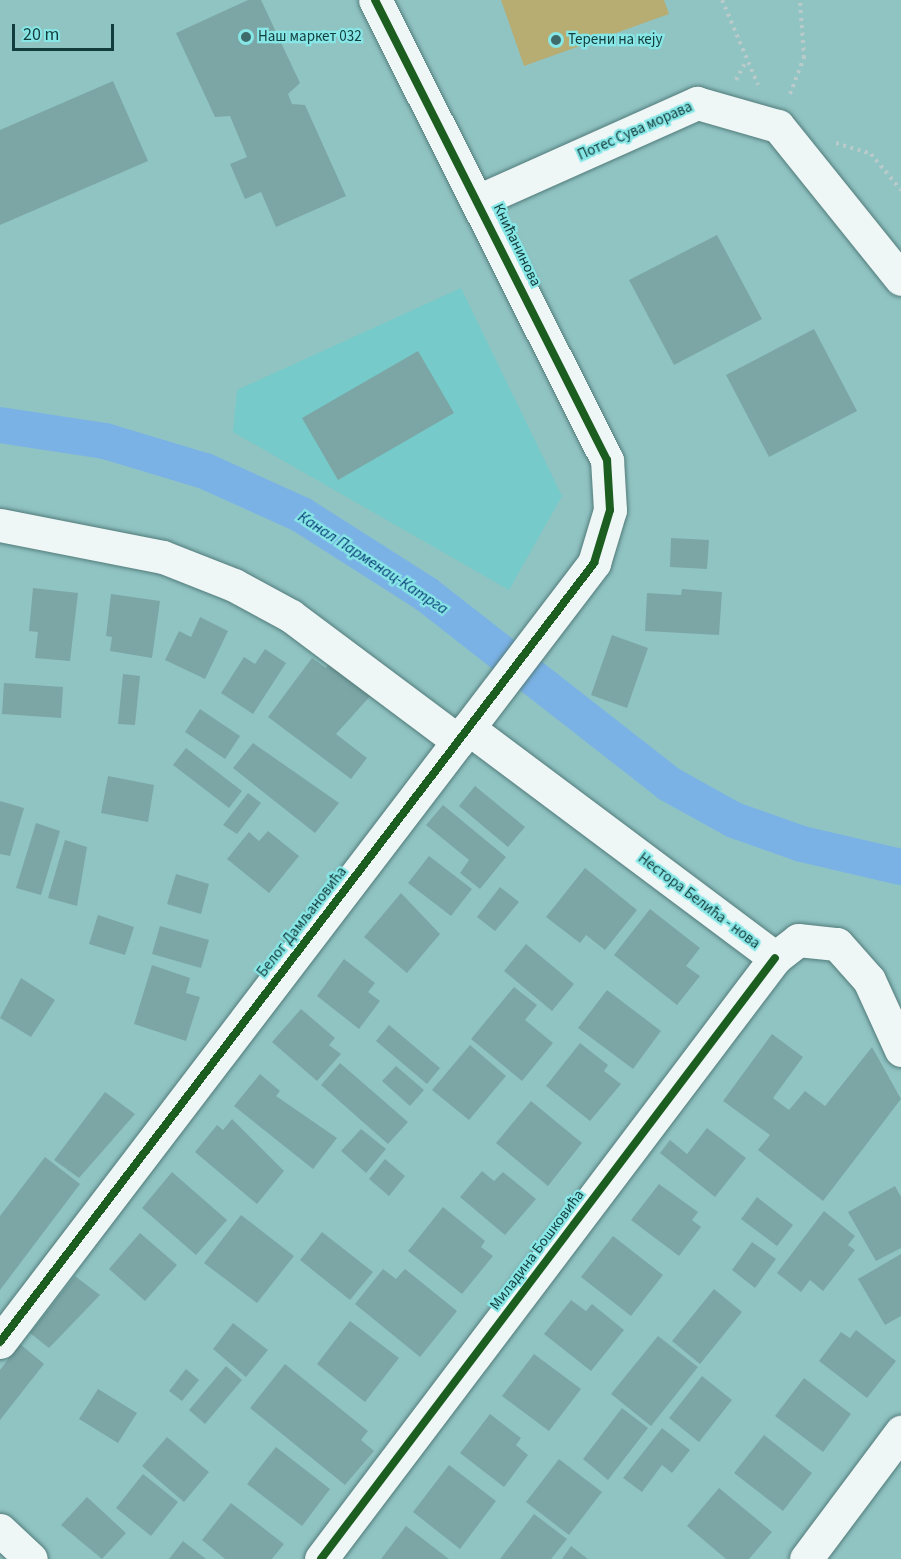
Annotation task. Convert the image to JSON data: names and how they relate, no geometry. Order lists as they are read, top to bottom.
{
  "streets": {
    "street": [
      "Потес Сува морава",
      "Книћанинова",
      "Нестора Белића - нова",
      "Белог Дамљановића",
      "Миладина Бошковића"
    ]
  },
  "crossings": [
    ["Потес Сува морава", "Книћанинова"],
    ["Книћанинова", "Белог Дамљановића"],
    ["Нестора Белића - нова", "Белог Дамљановића"],
    ["Нестора Белића - нова", "Миладина Бошковића"]
  ],
  "water": ["Канал Парменац-Катрга"],
  "places": ["Наш маркет 032", "Терени на кеју"],
  "scale_bar": "20 m"
}
